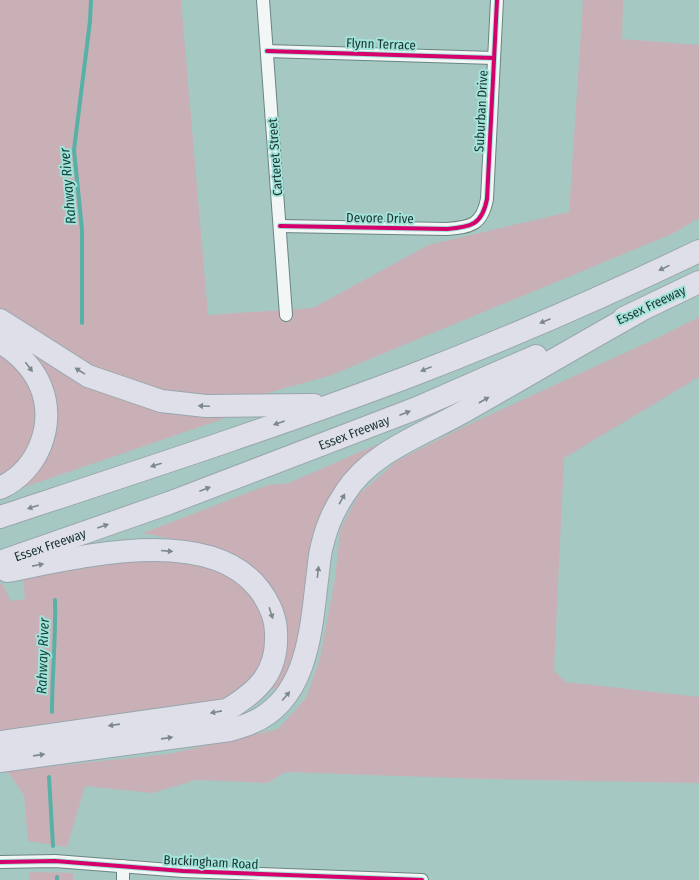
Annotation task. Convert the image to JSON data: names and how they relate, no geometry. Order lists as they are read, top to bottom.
{
  "streets": {
    "highway": ["Essex Freeway"],
    "street": [
      "Flynn Terrace",
      "Suburban Drive",
      "Carteret Street",
      "Devore Drive",
      "Buckingham Road"
    ]
  },
  "crossings": [
    ["Flynn Terrace", "Suburban Drive"],
    ["Flynn Terrace", "Carteret Street"],
    ["Suburban Drive", "Devore Drive"],
    ["Carteret Street", "Devore Drive"]
  ],
  "water": ["Rahway River"]
}
